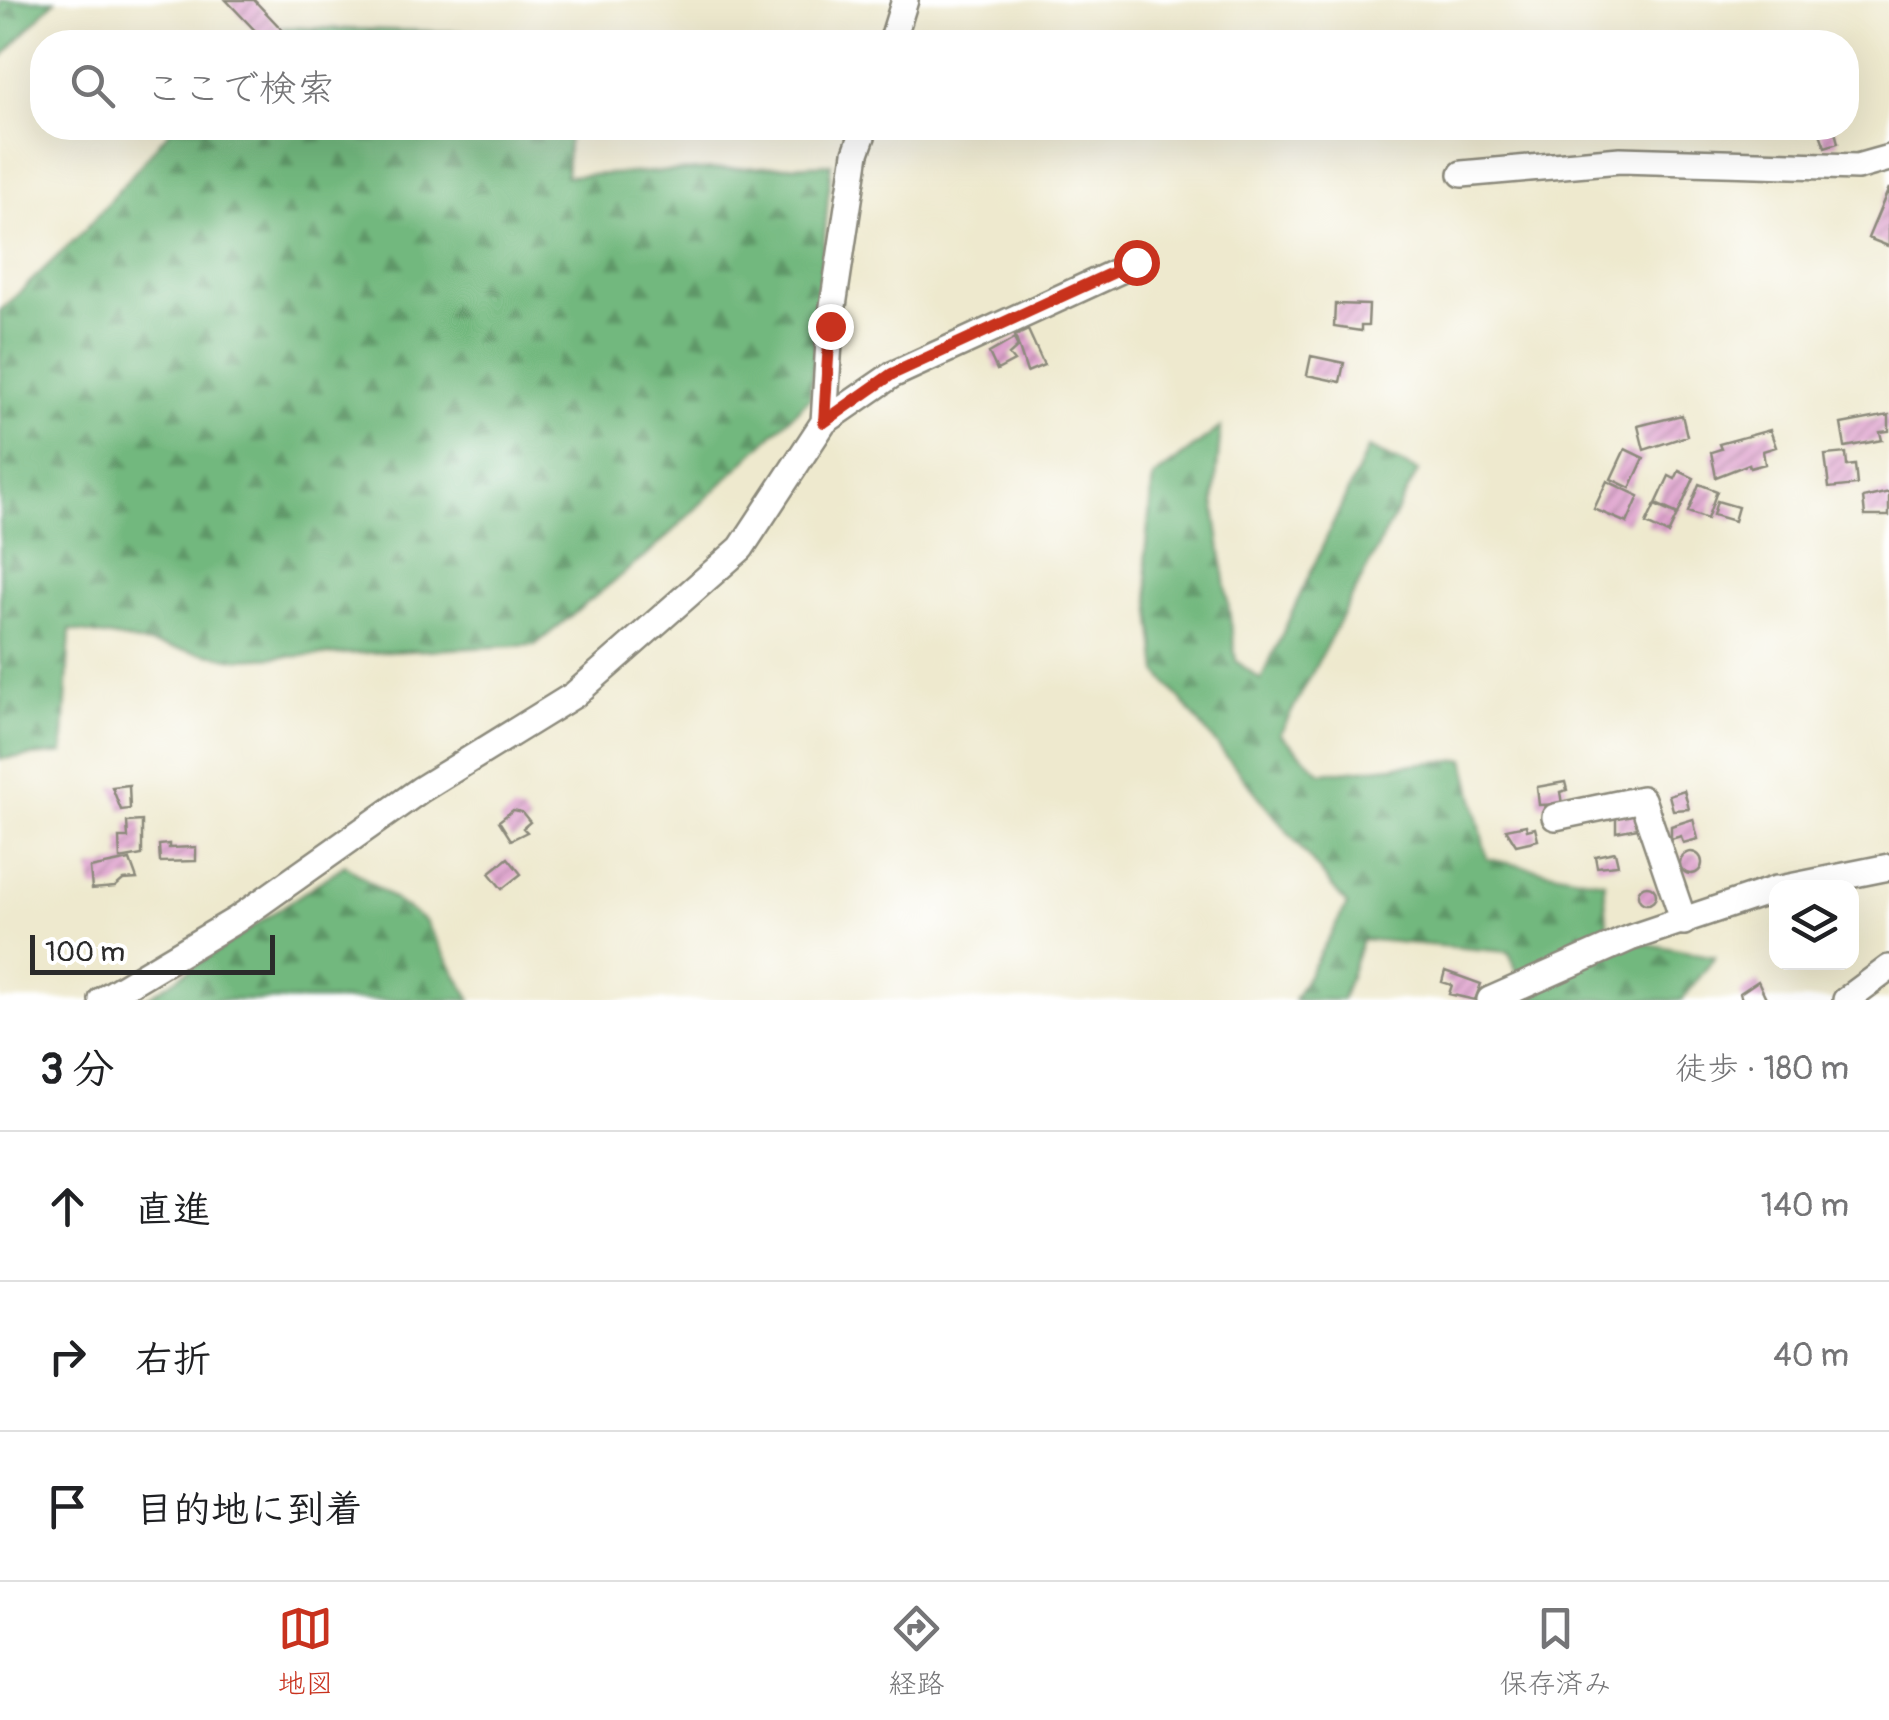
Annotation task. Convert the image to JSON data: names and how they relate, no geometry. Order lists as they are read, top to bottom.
{
  "scale_bar": "100 m",
  "page": {
    "search": "ここで検索",
    "scale": "100 m",
    "heading": ["3 分", "徒歩 · 180 m"],
    "list": [
      ["直進", "140 m"],
      ["右折", "40 m"],
      "目的地に到着"
    ],
    "nav": ["地図", "経路", "保存済み"]
  }
}
